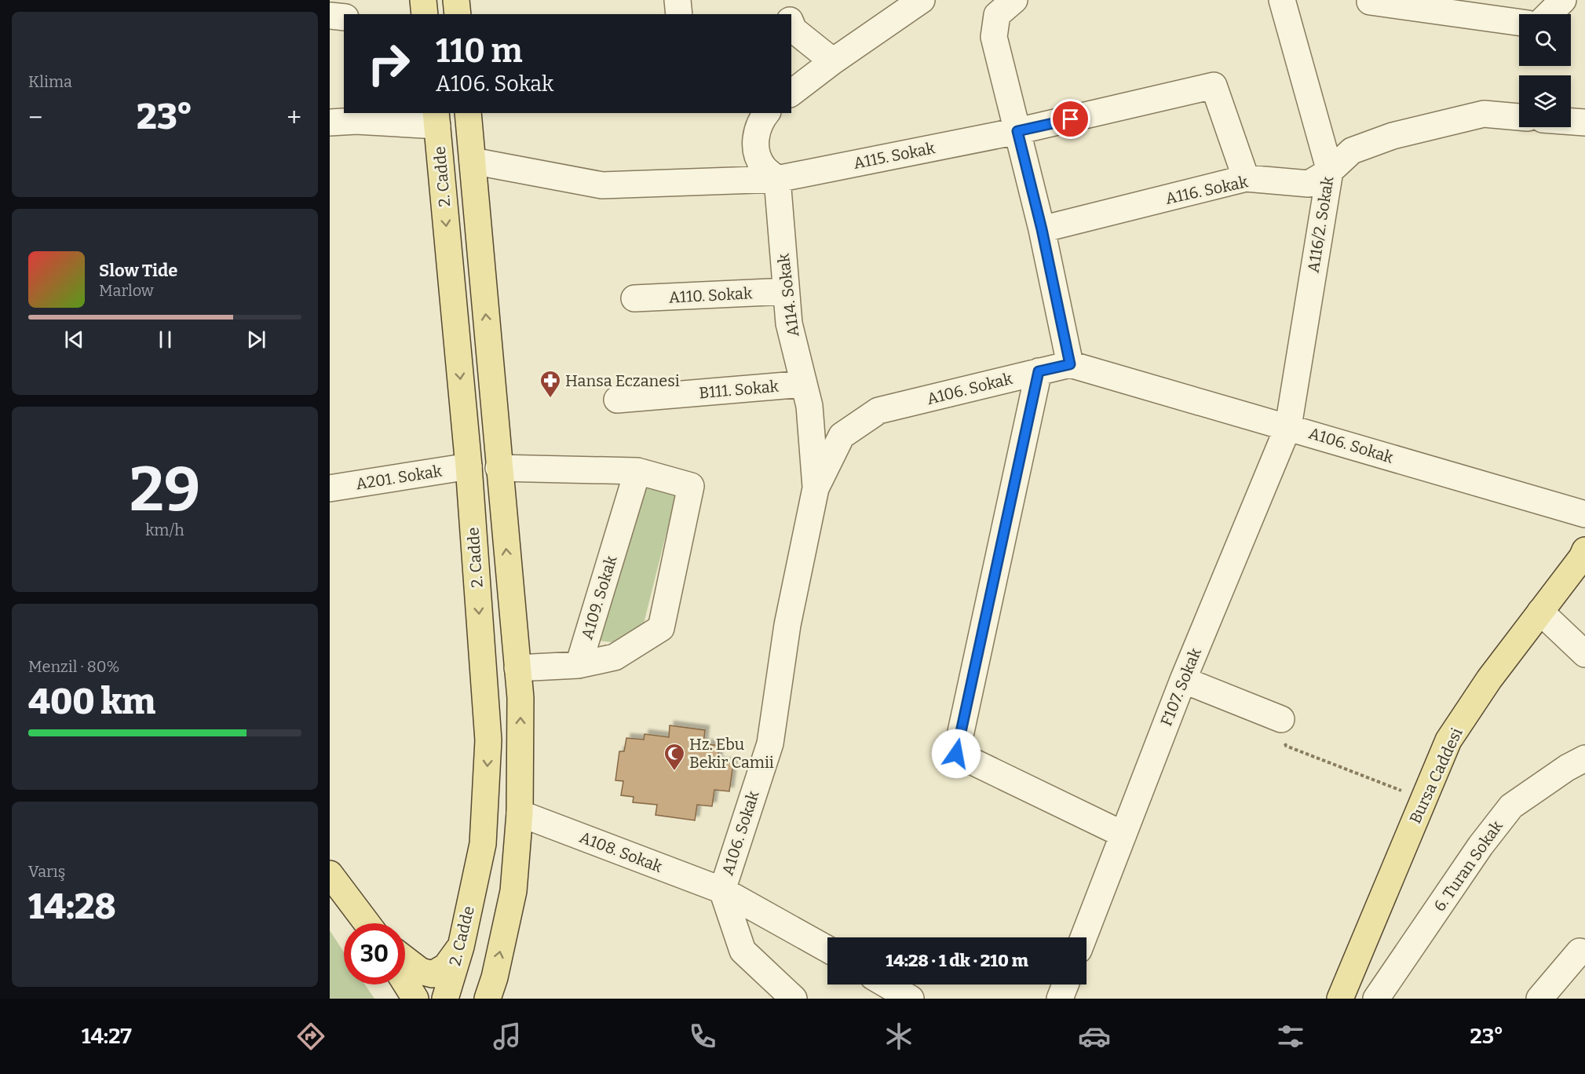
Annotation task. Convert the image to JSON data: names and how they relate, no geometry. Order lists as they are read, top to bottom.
{
  "streets": {
    "main road": ["2. Cadde", "Bursa Caddesi"],
    "street": [
      "A115. Sokak",
      "A116. Sokak",
      "A116/2. Sokak",
      "A110. Sokak",
      "A114. Sokak",
      "A106. Sokak",
      "B111. Sokak",
      "A201. Sokak",
      "A109. Sokak",
      "F107. Sokak",
      "A108. Sokak",
      "6. Turan Sokak"
    ]
  },
  "crossings": [
    ["A115. Sokak", "2. Cadde"],
    ["A115. Sokak", "A116. Sokak"],
    ["A115. Sokak", "A114. Sokak"],
    ["2. Cadde", "A201. Sokak"],
    ["2. Cadde", "A108. Sokak"],
    ["A116. Sokak", "A116/2. Sokak"],
    ["A116/2. Sokak", "A106. Sokak"],
    ["A116/2. Sokak", "F107. Sokak"],
    ["A110. Sokak", "A114. Sokak"],
    ["A114. Sokak", "A106. Sokak"],
    ["A114. Sokak", "B111. Sokak"],
    ["A106. Sokak", "F107. Sokak"],
    ["A106. Sokak", "A108. Sokak"]
  ],
  "places": {
    "pharmacy": ["Hansa Eczanesi"],
    "mosque": ["Hz. Ebu Bekir Camii"]
  },
  "page": {
    "tile": [
      "Klima",
      ["29", "km/h"],
      ["Menzil · 80%", "400 km"],
      ["Varış", "14:28"]
    ],
    "turn": ["110 m", "A106. Sokak"],
    "heat": ["−", "23°", "+"],
    "song": ["Slow Tide", "Marlow"],
    "limit": "30",
    "trip": "14:28 · 1 dk · 210 m",
    "tabs": ["14:27", "23°"]
  }
}
